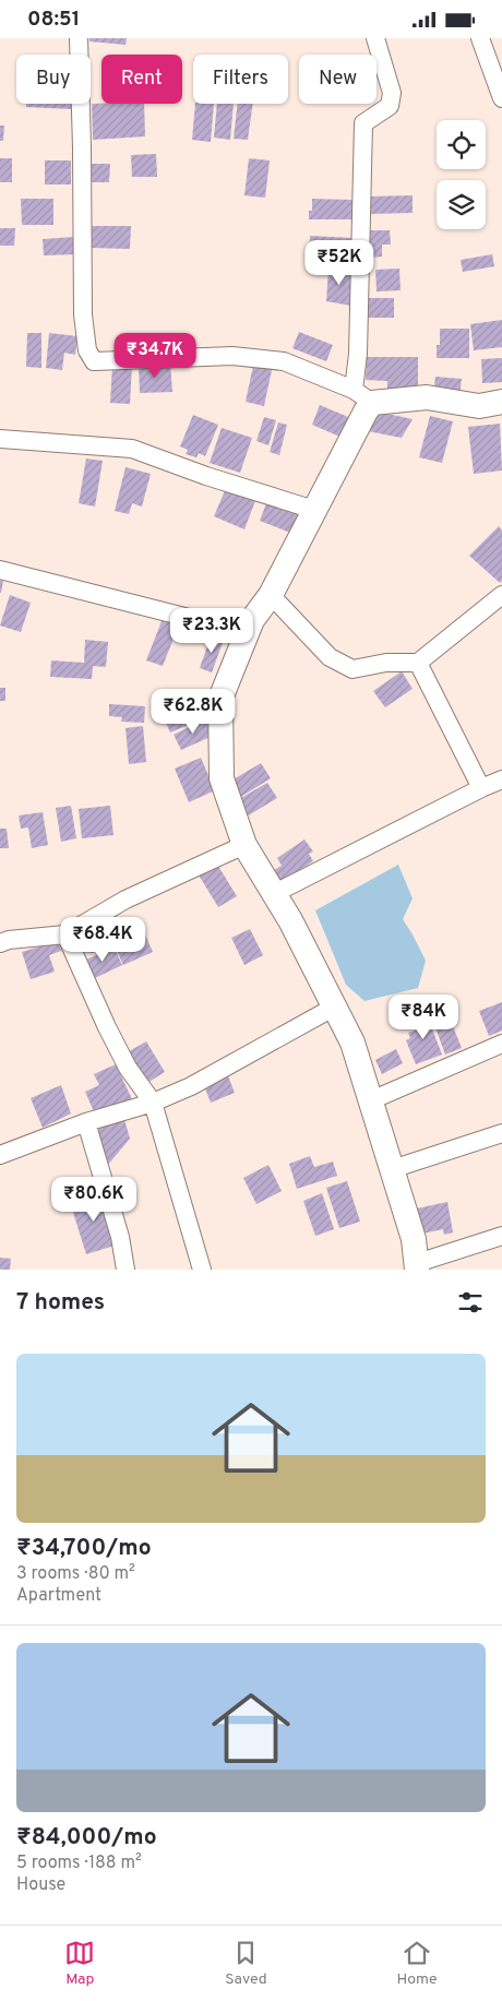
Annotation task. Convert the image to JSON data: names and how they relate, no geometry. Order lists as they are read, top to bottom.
{
  "page": {
    "status": "08:51",
    "chip": [
      "Buy",
      "Rent",
      "Filters",
      "New"
    ],
    "price": [
      "₹52K",
      "₹34.7K",
      "₹23.3K",
      "₹62.8K",
      "₹68.4K",
      "₹84K",
      "₹80.6K"
    ],
    "heading": "7 homes",
    "list": [
      {
        "name": "₹34,700/mo",
        "note": "3 rooms · 80 m² · Apartment"
      },
      {
        "name": "₹84,000/mo",
        "note": "5 rooms · 188 m² · House"
      }
    ],
    "tabs": ["Map", "Saved", "Home"]
  }
}
